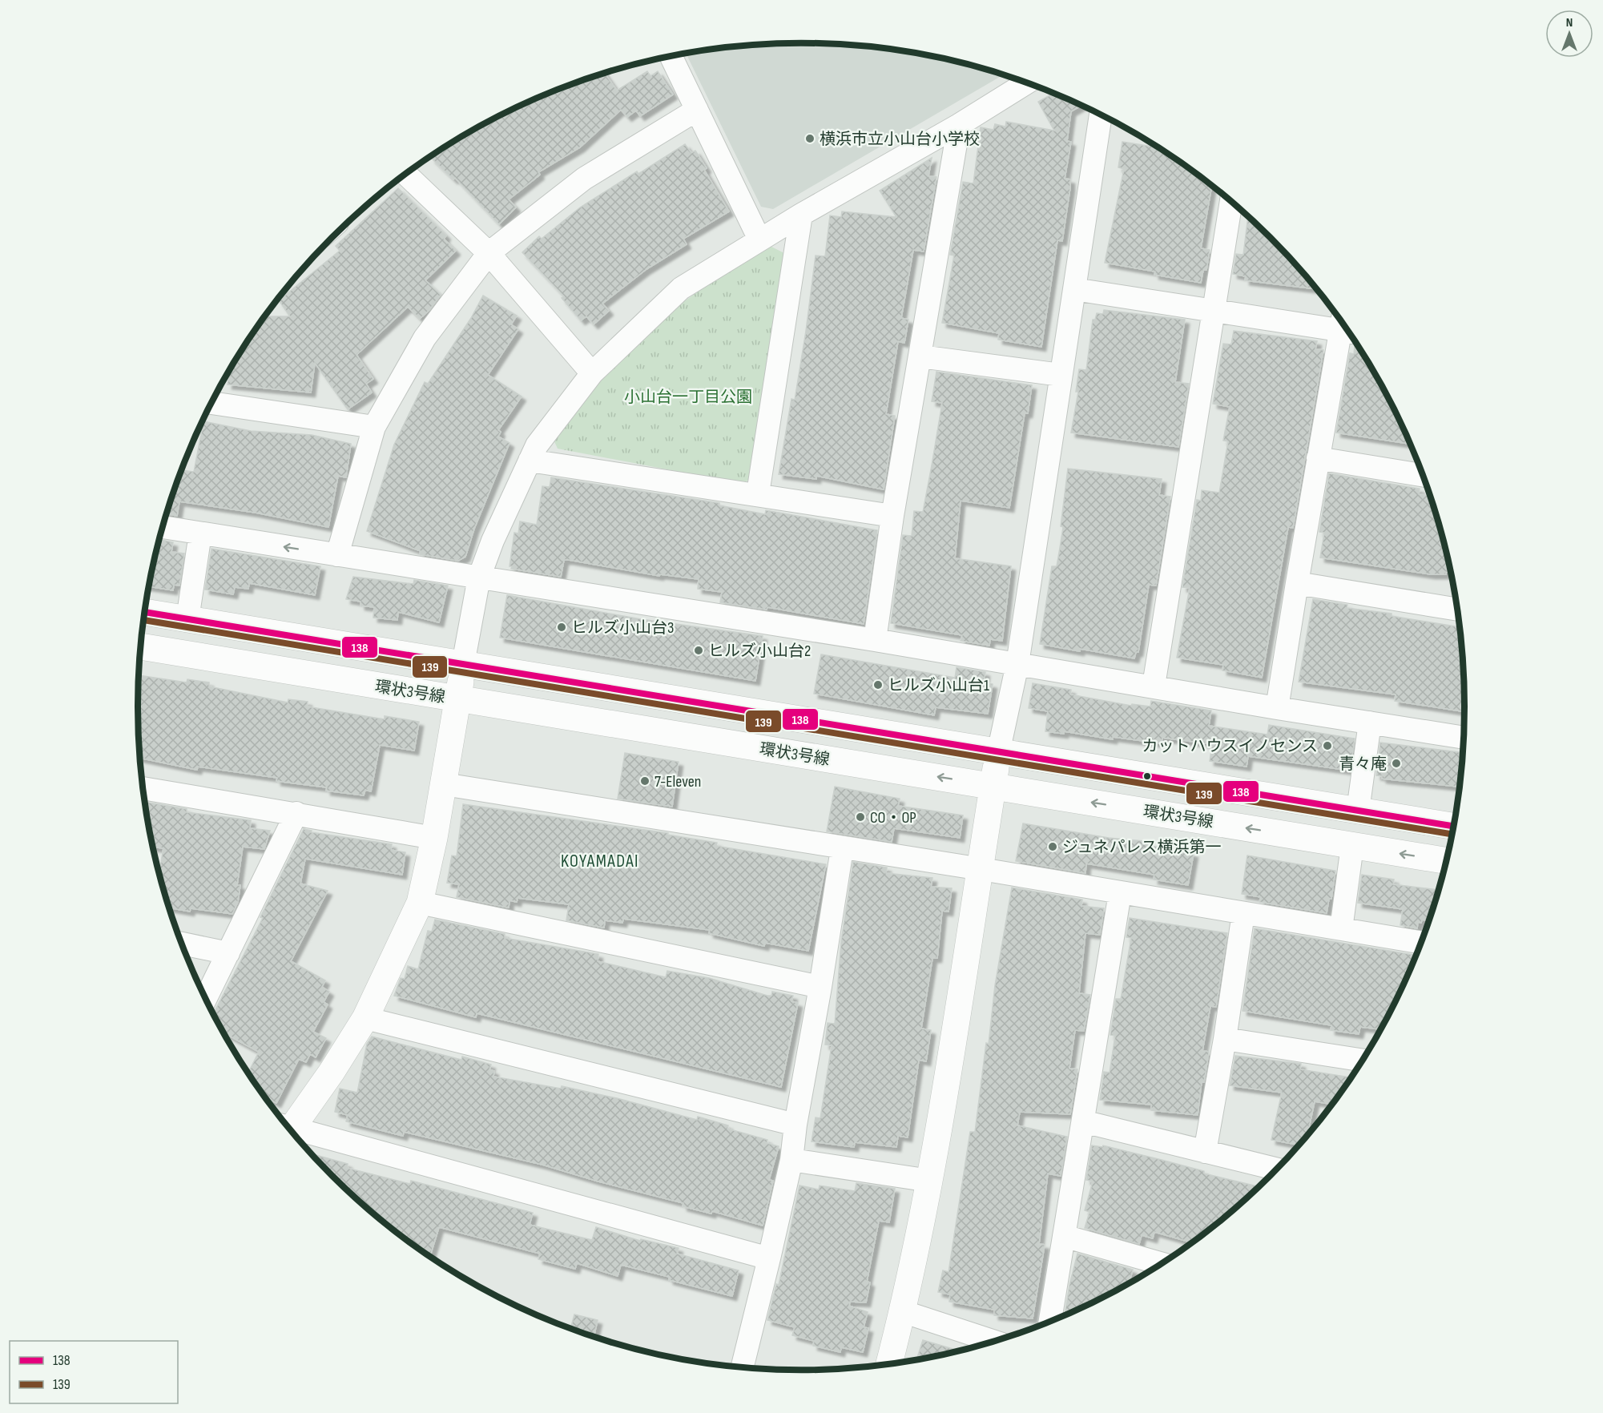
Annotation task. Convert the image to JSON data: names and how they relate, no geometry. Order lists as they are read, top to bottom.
{
  "streets": {
    "street": ["環状3号線"]
  },
  "districts": ["KOYAMADAI"],
  "parks": ["小山台一丁目公園"],
  "places": [
    "横浜市立小山台小学校",
    "ヒルズ小山台3",
    "ヒルズ小山台2",
    "ヒルズ小山台1",
    "カットハウスイノセンス",
    "青々庵",
    "7-Eleven",
    "CO・OP",
    "ジュネパレス横浜第一"
  ],
  "lines": ["transit line 138", "transit line 139"],
  "legend": ["138", "139"],
  "north": "top"
}
